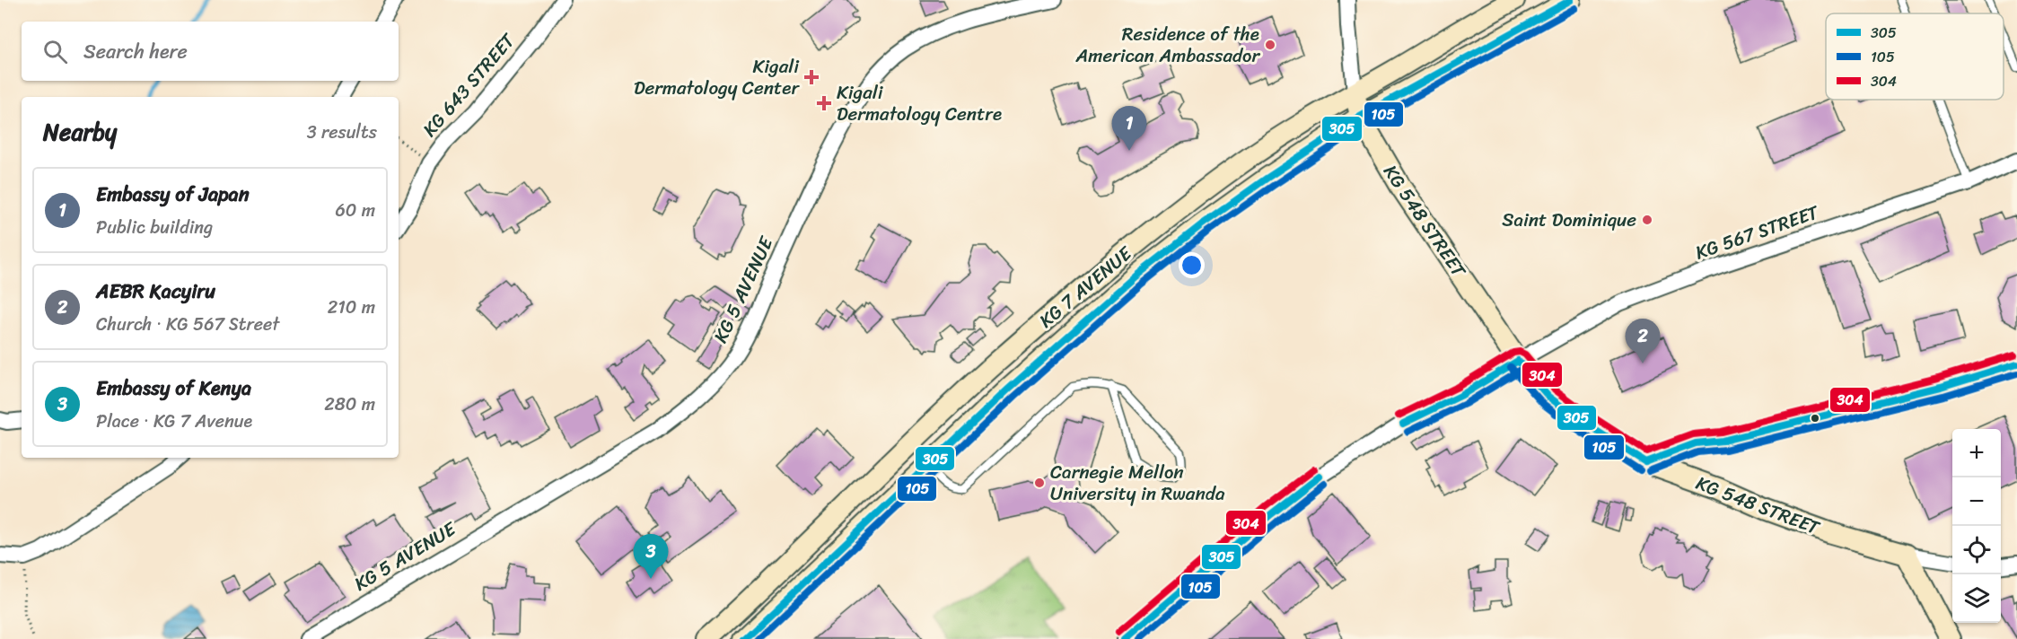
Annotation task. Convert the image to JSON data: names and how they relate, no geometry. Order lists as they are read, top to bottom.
{
  "streets": {
    "main road": ["KG 548 STREET", "KG 7 AVENUE"],
    "street": ["KG 643 STREET", "KG 567 STREET", "KG 5 AVENUE"]
  },
  "crossings": [
    ["KG 548 STREET", "KG 567 STREET"],
    ["KG 548 STREET", "KG 7 AVENUE"]
  ],
  "places": {
    "other": ["Residence of the American Ambassador", "Saint Dominique", "Carnegie Mellon University in Rwanda"],
    "health": ["Kigali Dermatology Center", "Kigali Dermatology Centre"]
  },
  "lines": ["transit line 305", "transit line 105", "transit line 304"],
  "legend": ["305", "105", "304"],
  "page": {
    "search": "Search here",
    "heading": ["Nearby", "3 results"],
    "pins": ["1", "2", "3"],
    "list": [
      {
        "mark": "1",
        "name": "Embassy of Japan",
        "note": "Public building",
        "value": "60 m"
      },
      {
        "mark": "2",
        "name": "AEBR Kacyiru",
        "note": "Church · KG 567 Street",
        "value": "210 m"
      },
      {
        "mark": "3",
        "name": "Embassy of Kenya",
        "note": "Place · KG 7 Avenue",
        "value": "280 m"
      }
    ],
    "map_buttons": ["+", "−"]
  }
}
